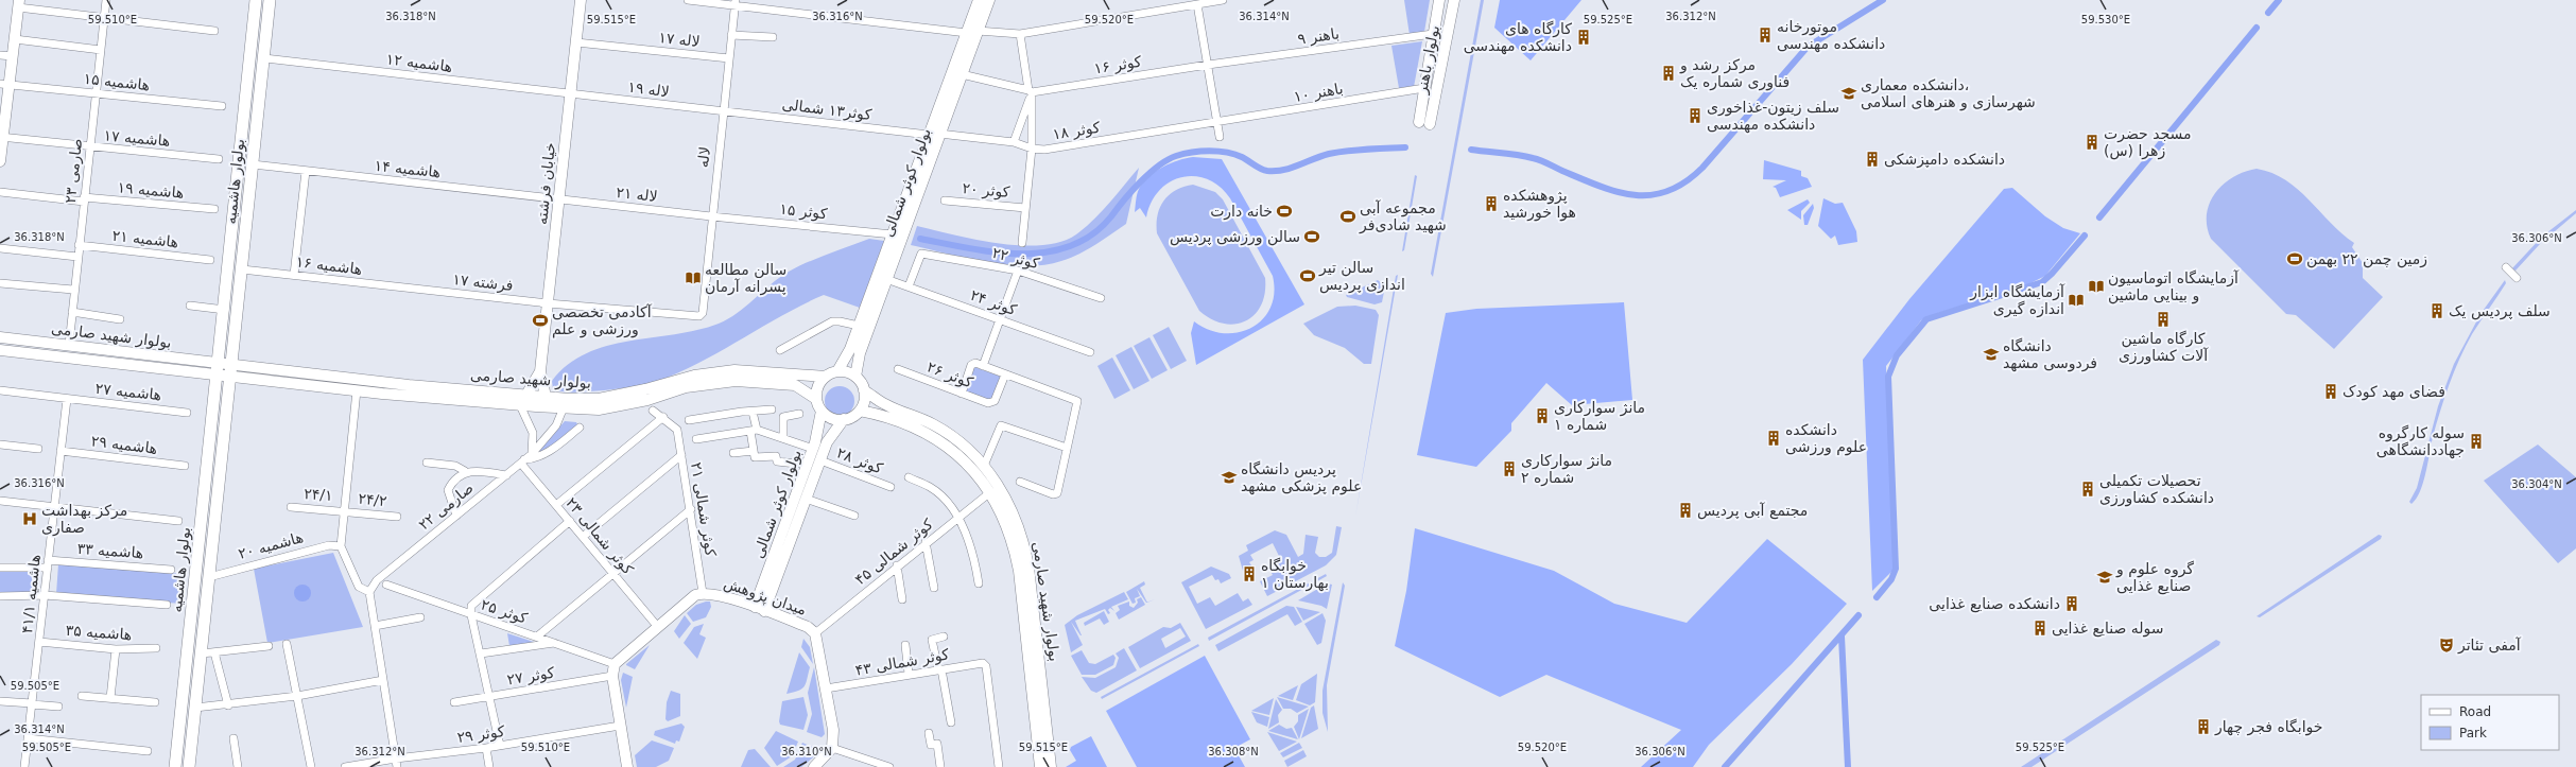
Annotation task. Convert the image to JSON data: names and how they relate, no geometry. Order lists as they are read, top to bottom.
{
  "streets": {
    "main road": [
      "بولوار باهنر",
      "بولوار هاشمیه",
      "بولوار کوثر شمالی",
      "خیابان فرشته",
      "بولوار شهید صارمی",
      "میدان پژوهش"
    ],
    "street": [
      "باهنر ۹",
      "لاله ۱۷",
      "هاشمیه ۱۲",
      "کوثر ۱۶",
      "هاشمیه ۱۵",
      "لاله ۱۹",
      "باهنر ۱۰",
      "کوثر۱۳ شمالی",
      "کوثر ۱۸",
      "هاشمیه ۱۷",
      "لاله",
      "هاشمیه ۱۴",
      "صارمی ۲۳",
      "هاشمیه ۱۹",
      "کوثر ۲۰",
      "لاله ۲۱",
      "کوثر ۱۵",
      "هاشمیه ۲۱",
      "کوثر ۲۲",
      "هاشمیه ۱۶",
      "فرشته ۱۷",
      "کوثر ۲۴",
      "کوثر ۲۶",
      "هاشمیه ۲۷",
      "هاشمیه ۲۹",
      "کوثر ۲۸",
      "۲۴/۱",
      "۲۴/۲",
      "صارمی ۲۲",
      "کوثر شمالی ۲۱",
      "کوثر شمالی ۲۳",
      "هاشمیه ۲۰",
      "هاشمیه ۳۳",
      "کوثر شمالی ۴۵",
      "هاشمیه ۴۱/۱",
      "کوثر ۲۵",
      "هاشمیه ۳۵",
      "کوثر شمالی ۴۳",
      "کوثر ۲۷",
      "کوثر ۲۹"
    ]
  },
  "crossings": [
    ["باهنر ۹", "بولوار باهنر"],
    ["باهنر ۹", "کوثر ۱۶"],
    ["لاله ۱۷", "لاله"],
    ["لاله ۱۷", "خیابان فرشته"],
    ["بولوار باهنر", "باهنر ۱۰"],
    ["هاشمیه ۱۲", "لاله ۱۹"],
    ["هاشمیه ۱۲", "بولوار هاشمیه"],
    ["هاشمیه ۱۲", "خیابان فرشته"],
    ["کوثر ۱۶", "بولوار کوثر شمالی"],
    ["هاشمیه ۱۵", "صارمی ۲۳"],
    ["لاله ۱۹", "کوثر۱۳ شمالی"],
    ["لاله ۱۹", "لاله"],
    ["لاله ۱۹", "خیابان فرشته"],
    ["باهنر ۱۰", "کوثر ۱۸"],
    ["کوثر۱۳ شمالی", "لاله"],
    ["کوثر۱۳ شمالی", "بولوار کوثر شمالی"],
    ["کوثر ۱۸", "بولوار کوثر شمالی"],
    ["هاشمیه ۱۷", "صارمی ۲۳"],
    ["لاله", "لاله ۲۱"],
    ["لاله", "کوثر ۱۵"],
    ["لاله", "فرشته ۱۷"],
    ["هاشمیه ۱۴", "بولوار هاشمیه"],
    ["هاشمیه ۱۴", "خیابان فرشته"],
    ["هاشمیه ۱۴", "لاله ۲۱"],
    ["صارمی ۲۳", "هاشمیه ۱۹"],
    ["صارمی ۲۳", "هاشمیه ۲۱"],
    ["صارمی ۲۳", "بولوار شهید صارمی"],
    ["بولوار هاشمیه", "هاشمیه ۱۶"],
    ["بولوار هاشمیه", "بولوار شهید صارمی"],
    ["بولوار هاشمیه", "هاشمیه ۲۰"],
    ["بولوار کوثر شمالی", "کوثر ۱۵"],
    ["بولوار کوثر شمالی", "کوثر ۲۴"],
    ["بولوار کوثر شمالی", "بولوار شهید صارمی"],
    ["بولوار کوثر شمالی", "کوثر ۲۸"],
    ["بولوار کوثر شمالی", "میدان پژوهش"],
    ["خیابان فرشته", "لاله ۲۱"],
    ["خیابان فرشته", "فرشته ۱۷"],
    ["خیابان فرشته", "بولوار شهید صارمی"],
    ["لاله ۲۱", "کوثر ۱۵"],
    ["کوثر ۲۲", "کوثر ۲۴"],
    ["هاشمیه ۱۶", "فرشته ۱۷"],
    ["بولوار شهید صارمی", "صارمی ۲۲"],
    ["بولوار شهید صارمی", "کوثر شمالی ۴۵"],
    ["هاشمیه ۲۷", "هاشمیه ۴۱/۱"],
    ["هاشمیه ۲۹", "هاشمیه ۴۱/۱"],
    ["۲۴/۱", "۲۴/۲"],
    ["صارمی ۲۲", "کوثر شمالی ۲۳"],
    ["کوثر شمالی ۲۱", "میدان پژوهش"],
    ["کوثر شمالی ۲۳", "میدان پژوهش"],
    ["هاشمیه ۳۳", "هاشمیه ۴۱/۱"],
    ["کوثر شمالی ۴۵", "میدان پژوهش"],
    ["هاشمیه ۴۱/۱", "هاشمیه ۳۵"],
    ["میدان پژوهش", "کوثر ۲۵"],
    ["میدان پژوهش", "کوثر شمالی ۴۳"]
  ],
  "places": {
    "building": [
      "موتورخانه دانشکده مهندسی",
      "کارگاه های دانشکده مهندسی",
      "مرکز رشد و فناوری شماره یک",
      "سلف زیتون-غذاخوری دانشکده مهندسی",
      "مسجد حضرت زهرا (س)",
      "دانشکده دامپزشکی",
      "پژوهشکده هوا خورشید",
      "سلف پردیس یک",
      "کارگاه ماشین آلات کشاورزی",
      "فضای مهد کودک",
      "مانژ سوارکاری شماره ۱",
      "دانشکده علوم ورزشی",
      "سوله کارگروه جهاددانشگاهی",
      "مانژ سوارکاری شماره ۲",
      "تحصیلات تکمیلی دانشکده کشاورزی",
      "مجتمع آبی پردیس",
      "خوابگاه بهارستان ١",
      "دانشکده صنایع غذایی",
      "سوله صنایع غذایی",
      "خوابگاه فجر چهار"
    ],
    "school or university": [
      "دانشکده معماری، شهرسازی و هنرهای اسلامی",
      "دانشگاه فردوسی مشهد",
      "پردیس دانشگاه علوم پزشکی مشهد",
      "گروه علوم و صنایع غذایی"
    ],
    "sports": [
      "خانه دارت",
      "مجموعه آبی شهید شادی‌فر",
      "سالن ورزشی پردیس",
      "زمین چمن ۲۲ بهمن",
      "سالن تیر اندازی پردیس",
      "آکادمی تخصصی ورزشی و علم"
    ],
    "library": ["سالن مطالعه پسرانه آرمان", "آزمایشگاه اتوماسیون و بینایی ماشین", "آزمایشگاه ابزار اندازه گیری"],
    "hospital": ["مرکز بهداشت صفاری"],
    "theatre": ["آمفی تئاتر"]
  },
  "legend": ["Road", "Park"],
  "coordinates": [
    "36.316°N",
    "36.314°N",
    "36.312°N",
    "36.318°N",
    "59.510°E",
    "59.520°E",
    "59.515°E",
    "59.525°E",
    "59.530°E",
    "36.306°N",
    "36.304°N",
    "59.505°E",
    "36.310°N",
    "36.308°N"
  ]
}
